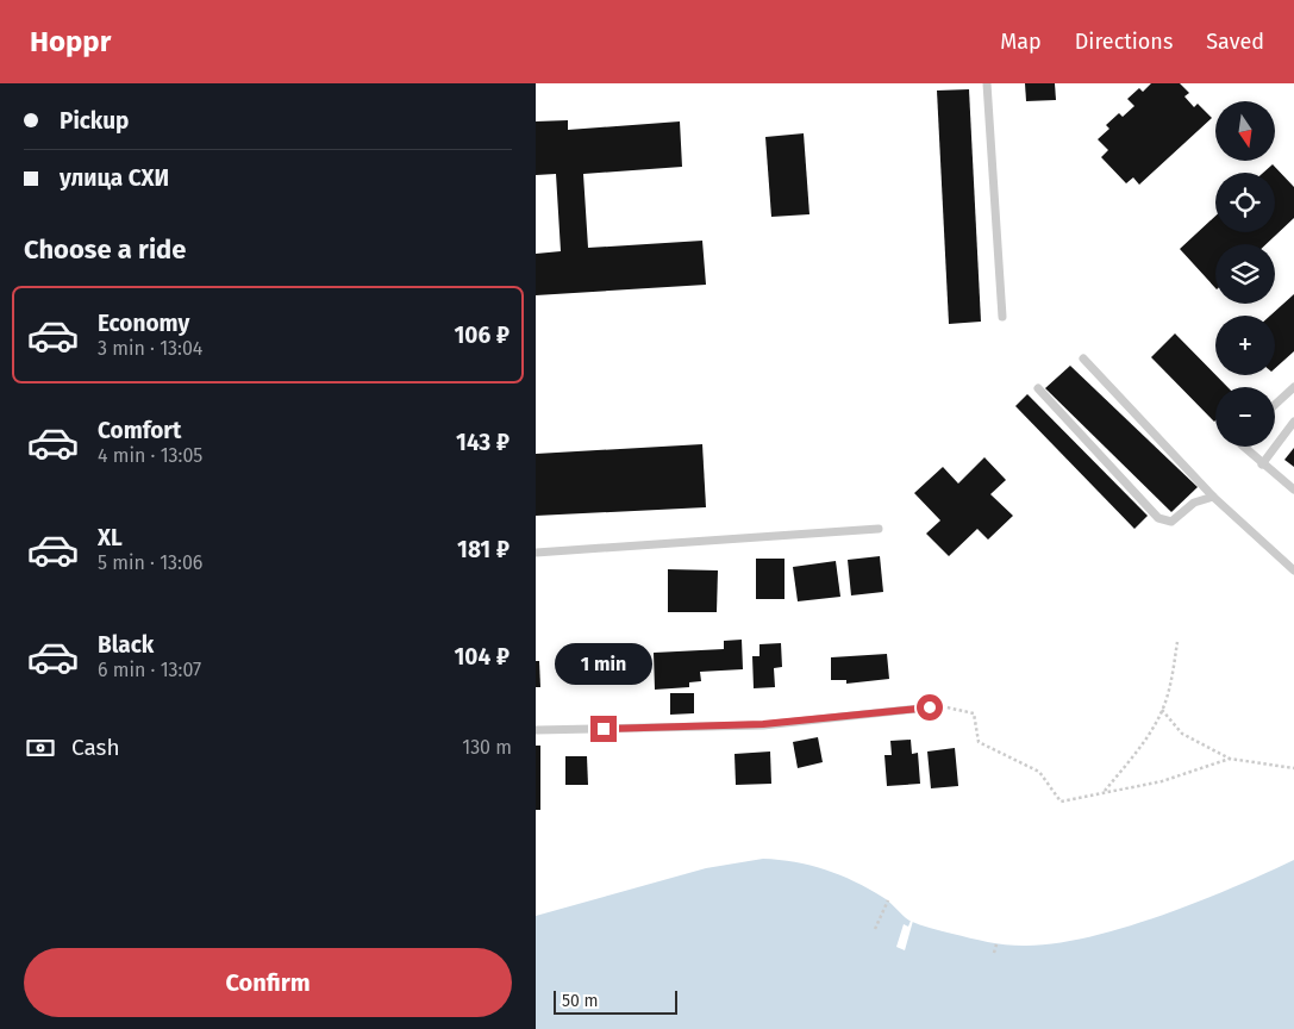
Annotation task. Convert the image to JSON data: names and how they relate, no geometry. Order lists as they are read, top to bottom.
{
  "scale_bar": "50 m",
  "north": "bottom",
  "page": {
    "header": "Hoppr",
    "nav": ["Map", "Directions", "Saved"],
    "banner": ["Pickup", "улица СХИ"],
    "map_buttons": ["+", "−"],
    "heading": "Choose a ride",
    "list": [
      {
        "name": "Economy",
        "note": "3 min · 13:04",
        "value": "106 ₽"
      },
      {
        "name": "Comfort",
        "note": "4 min · 13:05",
        "value": "143 ₽"
      },
      {
        "name": "XL",
        "note": "5 min · 13:06",
        "value": "181 ₽"
      },
      {
        "name": "Black",
        "note": "6 min · 13:07",
        "value": "104 ₽"
      }
    ],
    "bubble": "1 min",
    "pay": ["Cash", "130 m"],
    "buttons": "Confirm",
    "scale": "50 m"
  }
}
